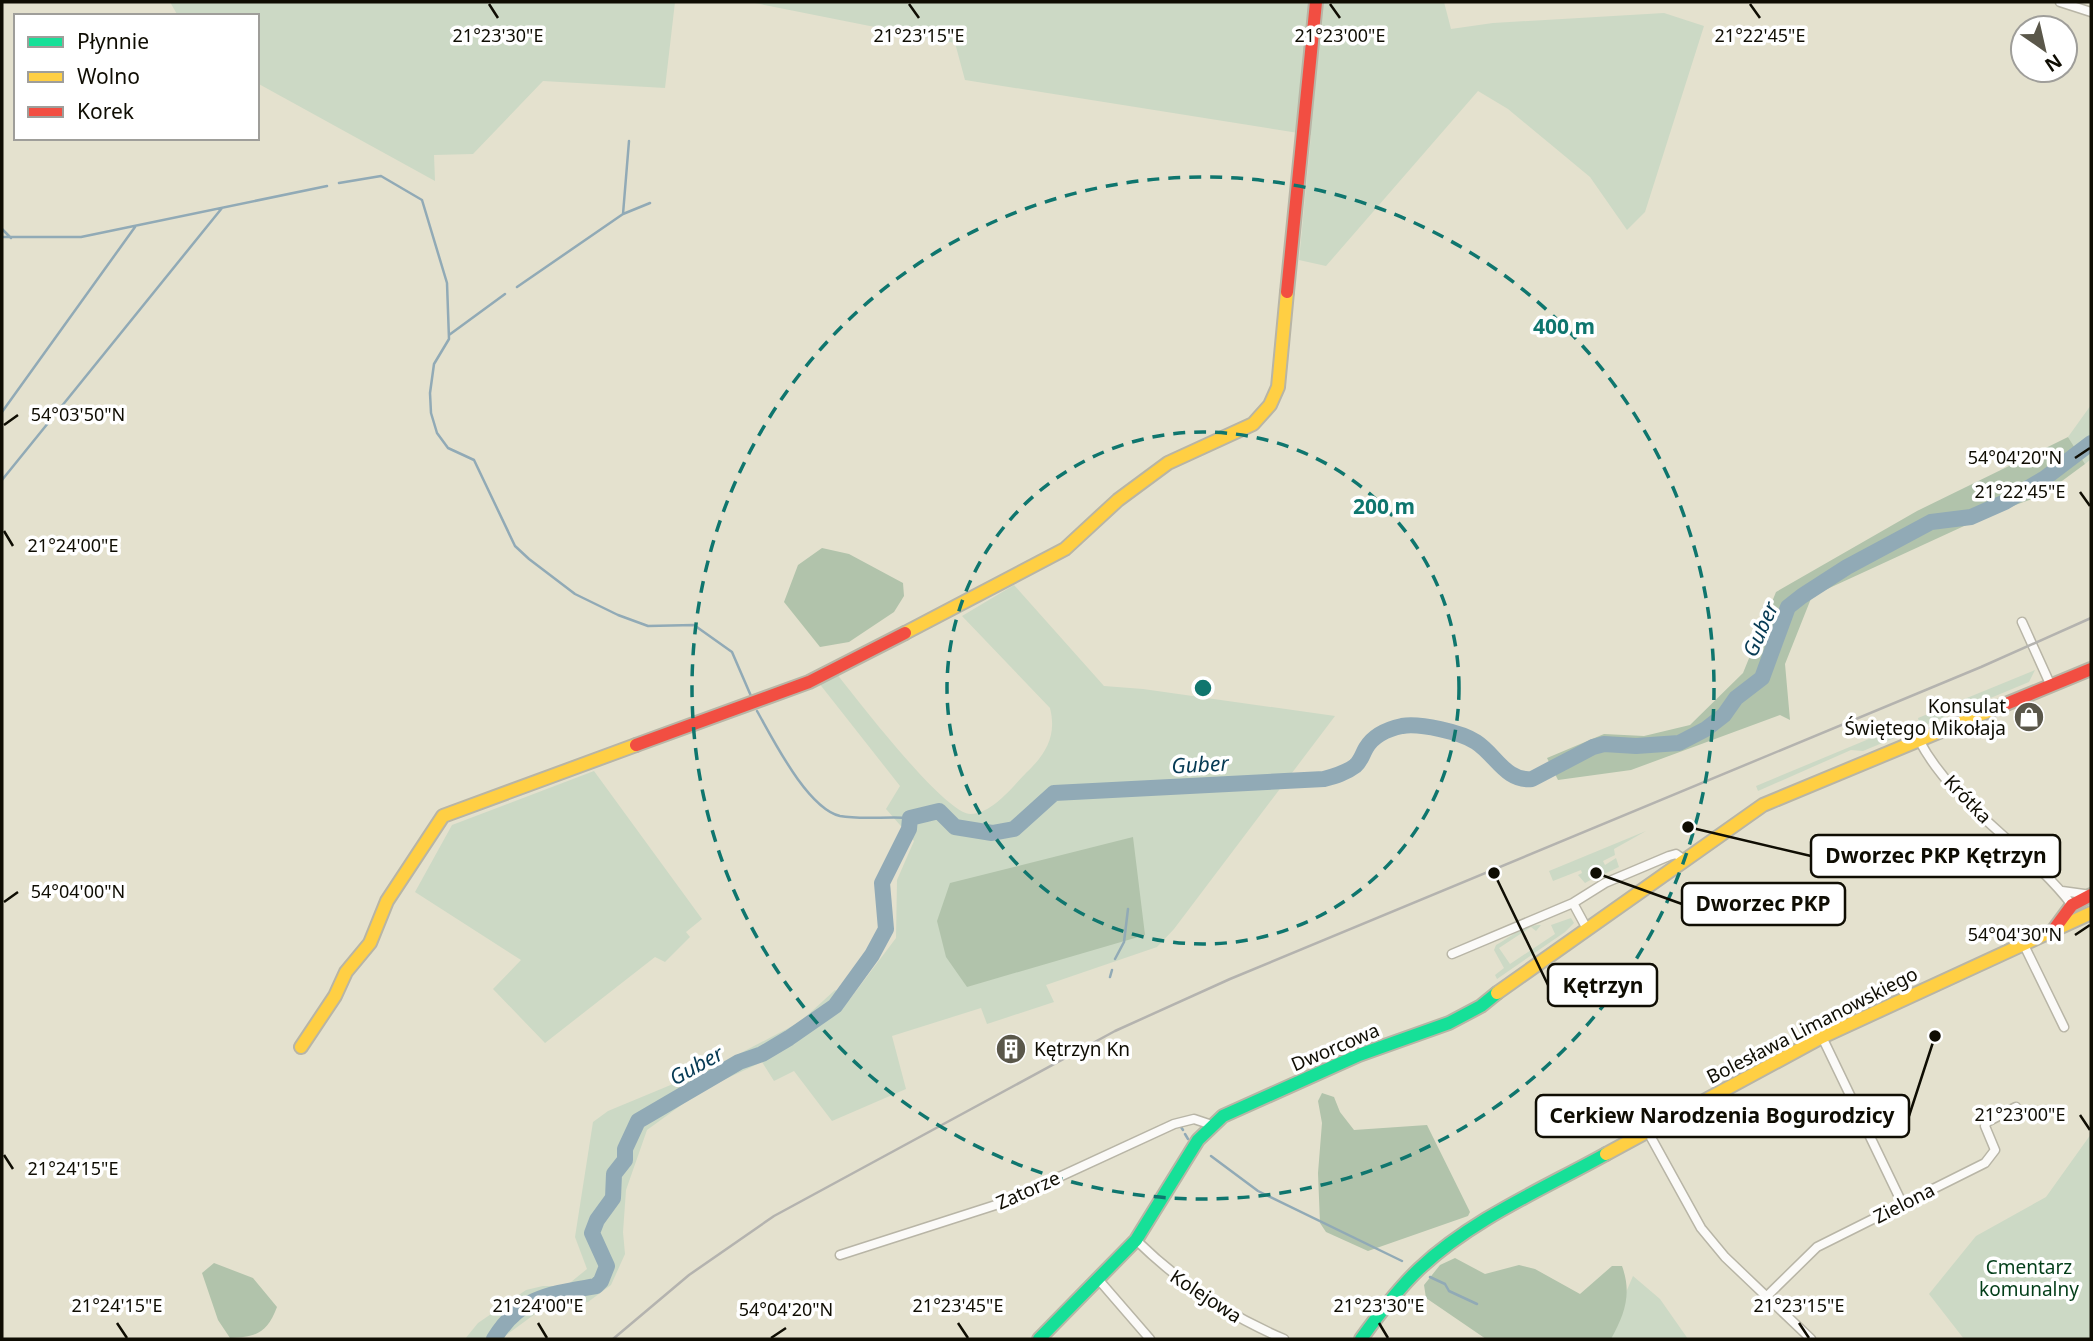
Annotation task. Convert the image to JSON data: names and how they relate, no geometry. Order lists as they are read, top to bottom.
{
  "streets": {
    "street": [
      "Krótka",
      "Bolesława Limanowskiego",
      "Dworcowa",
      "Zatorze",
      "Zielona",
      "Kolejowa"
    ]
  },
  "crossings": [
    ["Krótka", "Bolesława Limanowskiego"],
    ["Krótka", "Dworcowa"],
    ["Dworcowa", "Zatorze"],
    ["Dworcowa", "Kolejowa"]
  ],
  "water": ["Guber"],
  "parks": ["Cmentarz komunalny"],
  "places": {
    "shop": ["Konsulat Świętego Mikołaja"],
    "other": [
      "Dworzec PKP Kętrzyn",
      "Kętrzyn",
      "Dworzec PKP",
      "Cerkiew Narodzenia Bogurodzicy"
    ],
    "building": ["Kętrzyn Kn"]
  },
  "legend": ["Płynnie", "Wolno", "Korek"],
  "north": "bottom right",
  "coordinates": [
    "21°23'15\"E",
    "21°23'00\"E",
    "21°23'30\"E",
    "21°22'45\"E",
    "54°03'50\"N",
    "54°04'20\"N",
    "21°24'00\"E",
    "54°04'00\"N",
    "54°04'30\"N",
    "21°24'15\"E",
    "21°23'45\"E"
  ],
  "rings": ["400 m", "200 m"]
}
